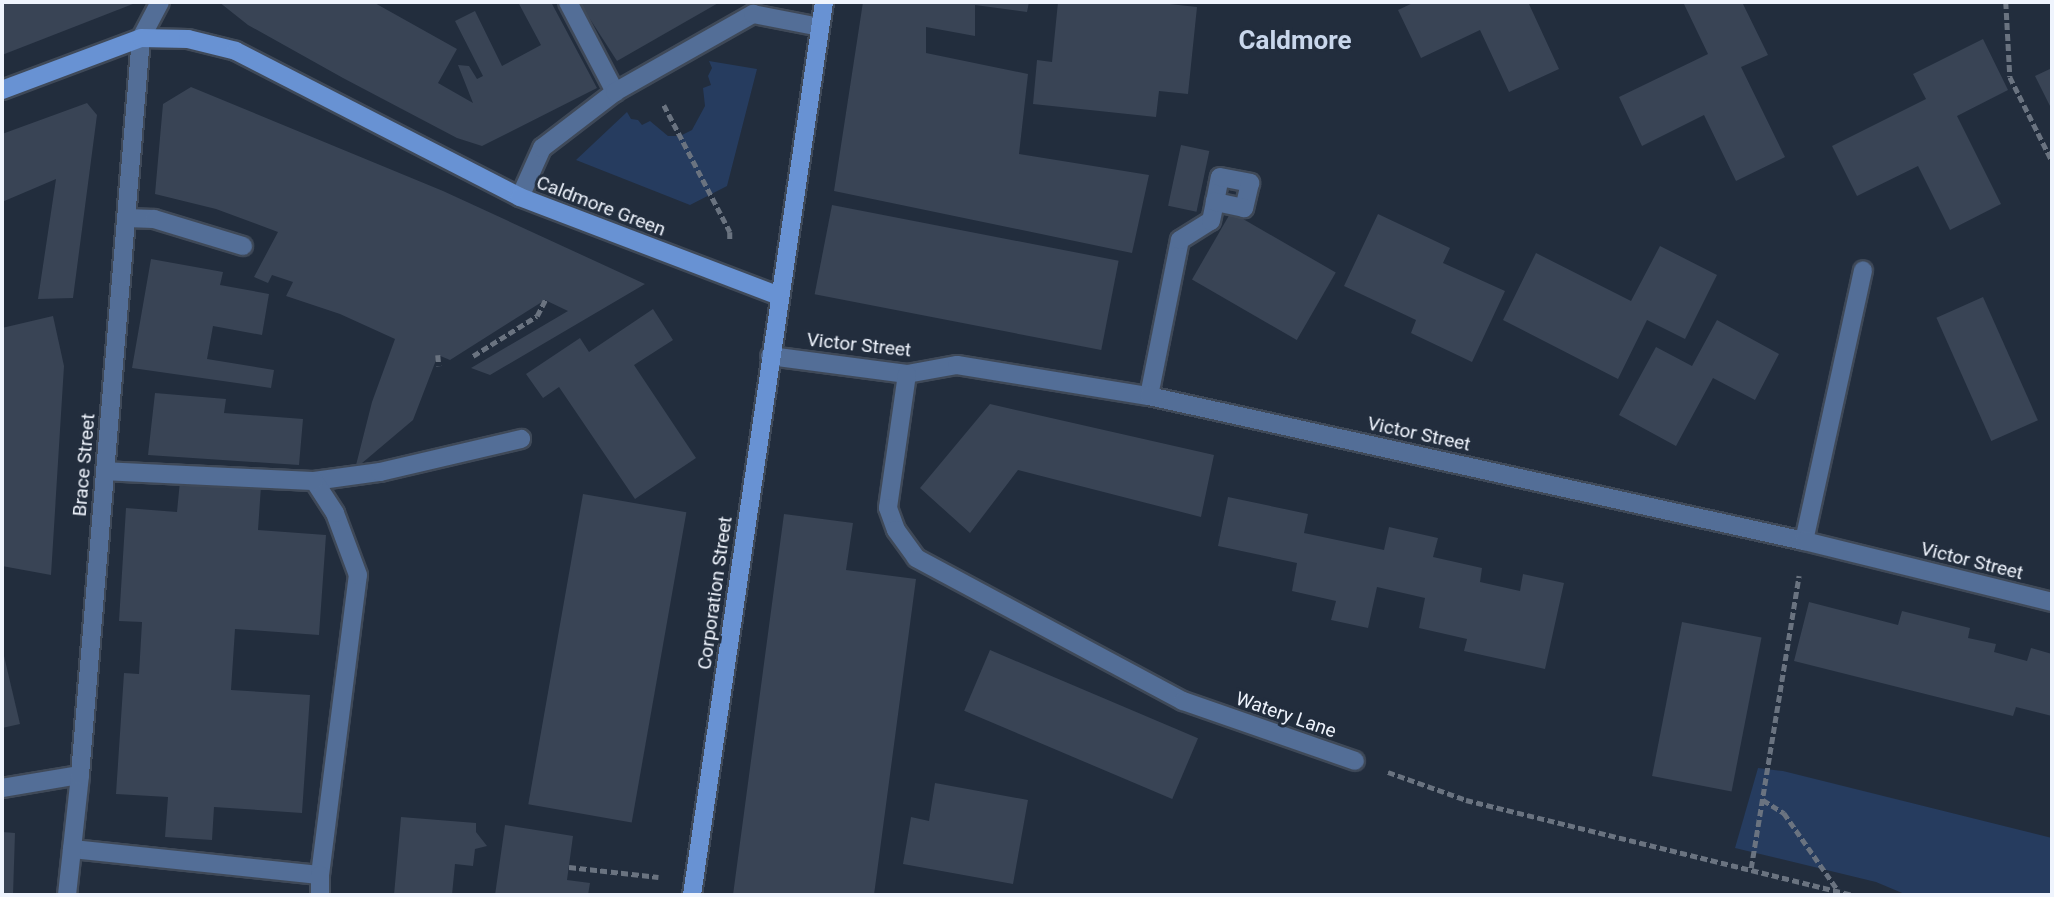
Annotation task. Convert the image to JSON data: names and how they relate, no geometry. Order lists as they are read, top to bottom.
{
  "streets": {
    "street": [
      "Caldmore Green",
      "Victor Street",
      "Brace Street",
      "Corporation Street",
      "Watery Lane"
    ]
  },
  "crossings": [
    ["Caldmore Green", "Brace Street"],
    ["Caldmore Green", "Corporation Street"],
    ["Victor Street", "Corporation Street"],
    ["Victor Street", "Watery Lane"]
  ],
  "districts": ["Caldmore"]
}
